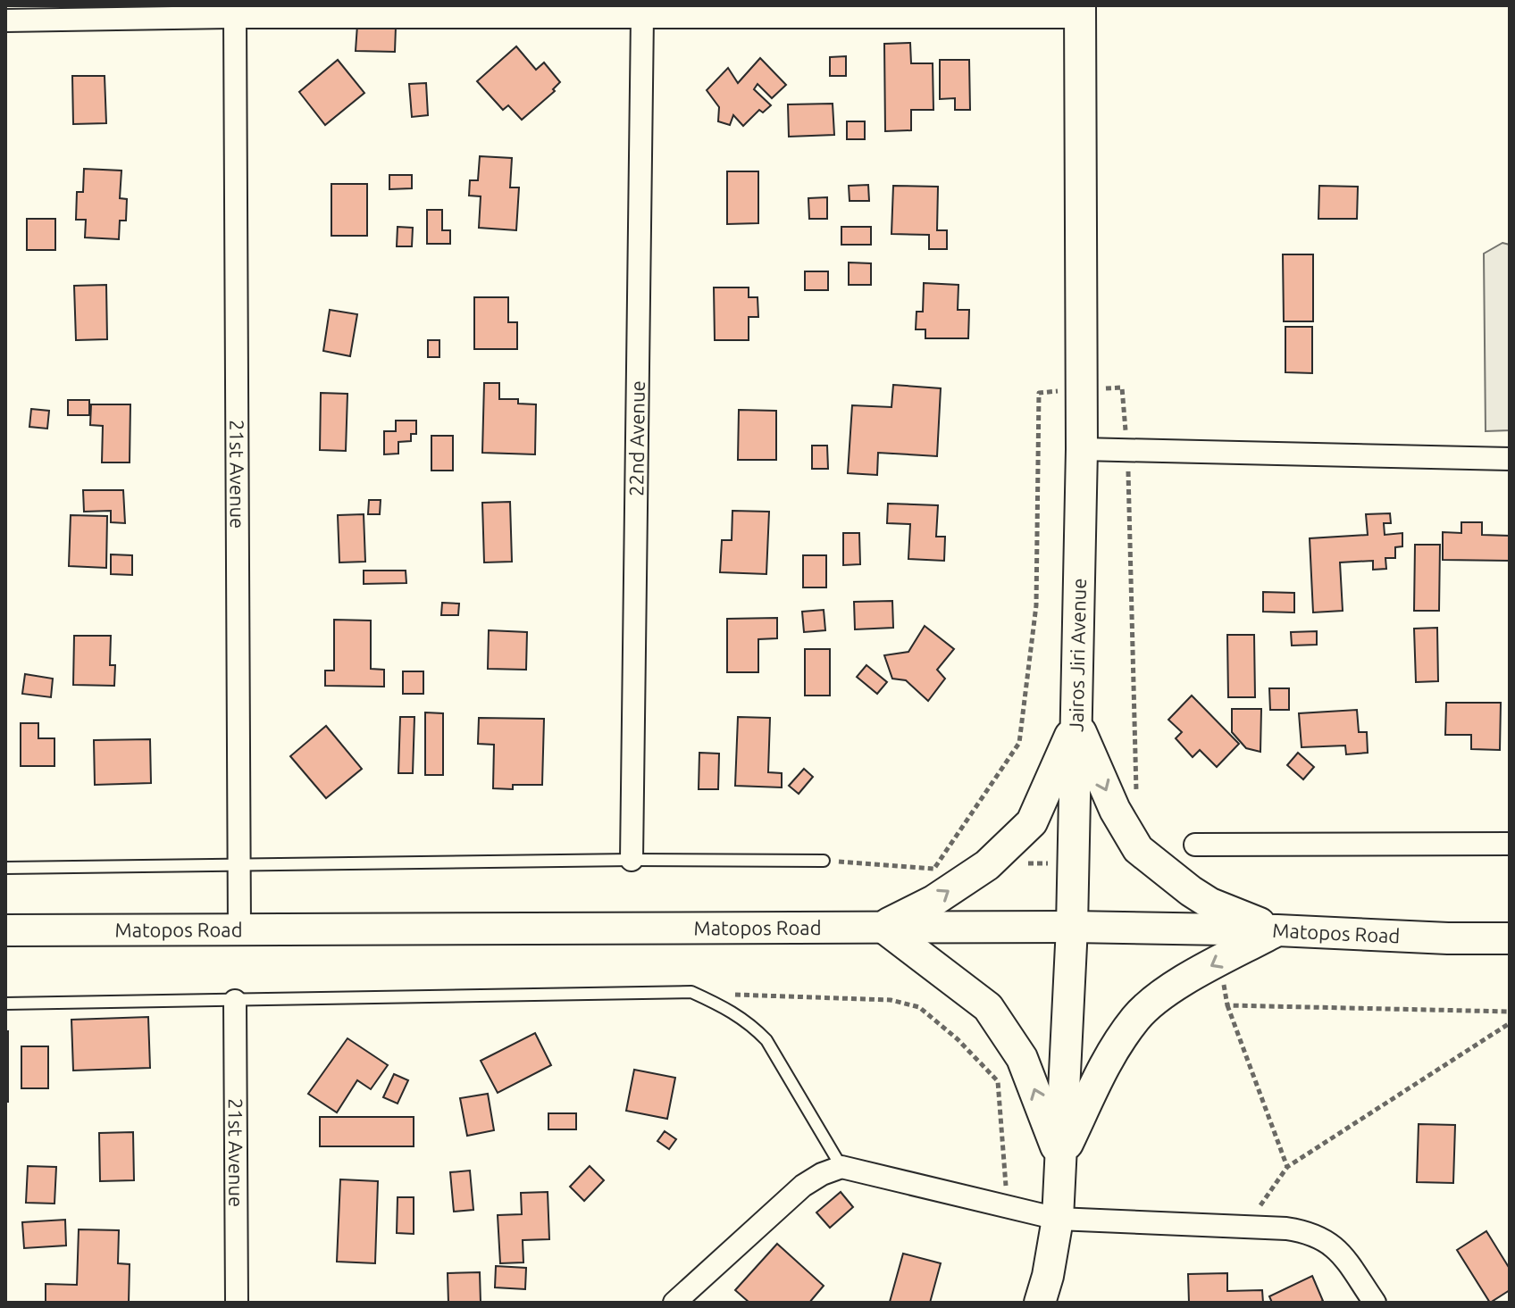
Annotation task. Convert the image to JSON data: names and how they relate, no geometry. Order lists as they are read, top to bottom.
{
  "streets": {
    "main road": ["Jairos Jiri Avenue", "Matopos Road"],
    "street": ["22nd Avenue", "21st Avenue"]
  },
  "crossings": [
    ["21st Avenue", "Matopos Road"],
    ["Jairos Jiri Avenue", "Matopos Road"]
  ]
}
